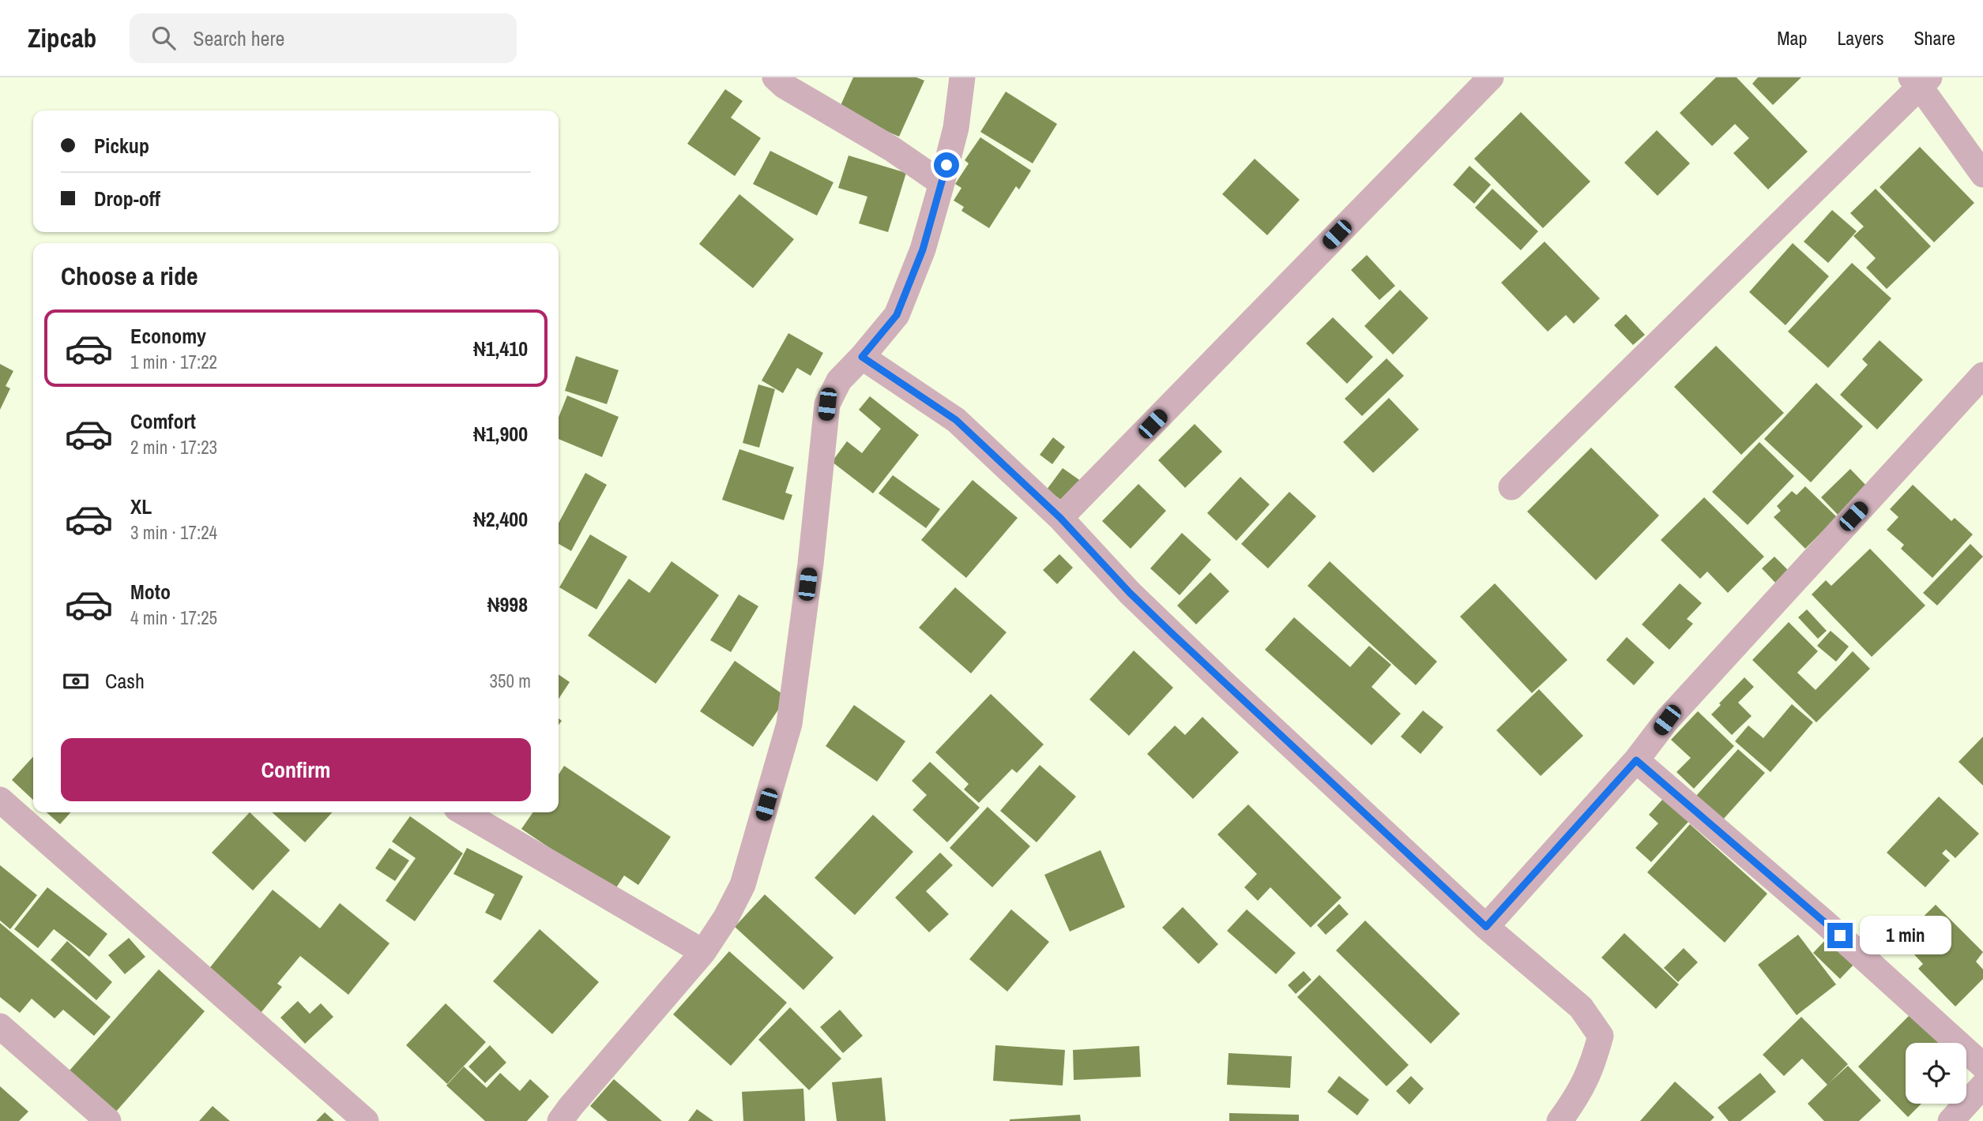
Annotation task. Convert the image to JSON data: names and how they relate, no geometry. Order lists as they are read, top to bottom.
{
  "page": {
    "header": "Zipcab",
    "search": "Search here",
    "nav": ["Map", "Layers", "Share"],
    "banner": ["Pickup", "Drop-off"],
    "heading": "Choose a ride",
    "list": [
      {
        "name": "Economy",
        "note": "1 min · 17:22",
        "value": "₦1,410"
      },
      {
        "name": "Comfort",
        "note": "2 min · 17:23",
        "value": "₦1,900"
      },
      {
        "name": "XL",
        "note": "3 min · 17:24",
        "value": "₦2,400"
      },
      {
        "name": "Moto",
        "note": "4 min · 17:25",
        "value": "₦998"
      }
    ],
    "pay": ["Cash", "350 m"],
    "buttons": "Confirm",
    "bubble": "1 min"
  }
}
